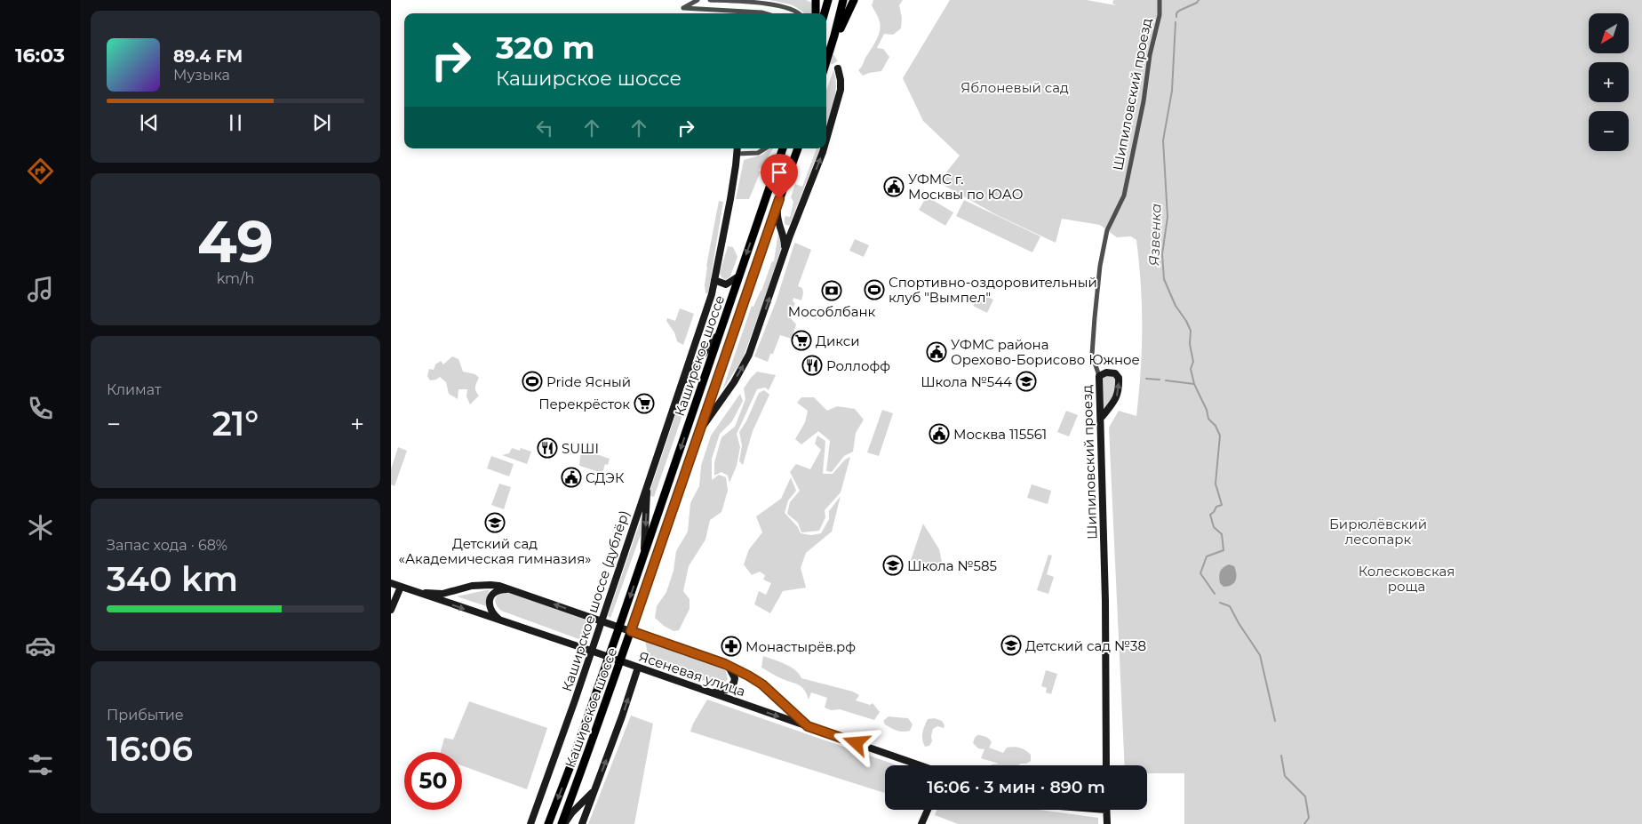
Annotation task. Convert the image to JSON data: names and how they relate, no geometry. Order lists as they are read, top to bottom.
{
  "streets": {
    "main road": [
      "Шипиловский проезд",
      "Каширское шоссе",
      "Каширское шоссе (дублёр)",
      "Ясеневая улица"
    ]
  },
  "crossings": [
    ["Каширское шоссе", "Ясеневая улица"],
    ["Каширское шоссе (дублёр)", "Ясеневая улица"]
  ],
  "water": ["Язвенка"],
  "parks": ["Яблоневый сад", "Бирюлёвский лесопарк", "Колесковская роща"],
  "places": {
    "public building": [
      "УФМС г. Москвы по ЮАО",
      "УФМС района Орехово-Борисово Южное",
      "Москва 115561",
      "СДЭК"
    ],
    "sports": ["Спортивно-оздоровительный клуб \"Вымпел\"", "Pride Ясный"],
    "bank": ["Мособлбанк"],
    "supermarket": ["Дикси", "Перекрёсток"],
    "restaurant": ["Роллофф", "SUШI"],
    "school or university": [
      "Школа №544",
      "Детский сад «Академическая гимназия»",
      "Школа №585",
      "Детский сад №38"
    ],
    "pharmacy": ["Монастырёв.рф"]
  },
  "north": "bottom left",
  "page": {
    "tabs": "16:03",
    "map_buttons": ["+", "−"],
    "turn": ["320 m", "Каширское шоссе"],
    "song": ["89.4 FM", "Музыка"],
    "tile": [
      ["49", "km/h"],
      "Климат",
      ["Запас хода · 68%", "340 km"],
      ["Прибытие", "16:06"]
    ],
    "heat": ["−", "21°", "+"],
    "limit": "50",
    "trip": "16:06 · 3 мин · 890 m"
  }
}
